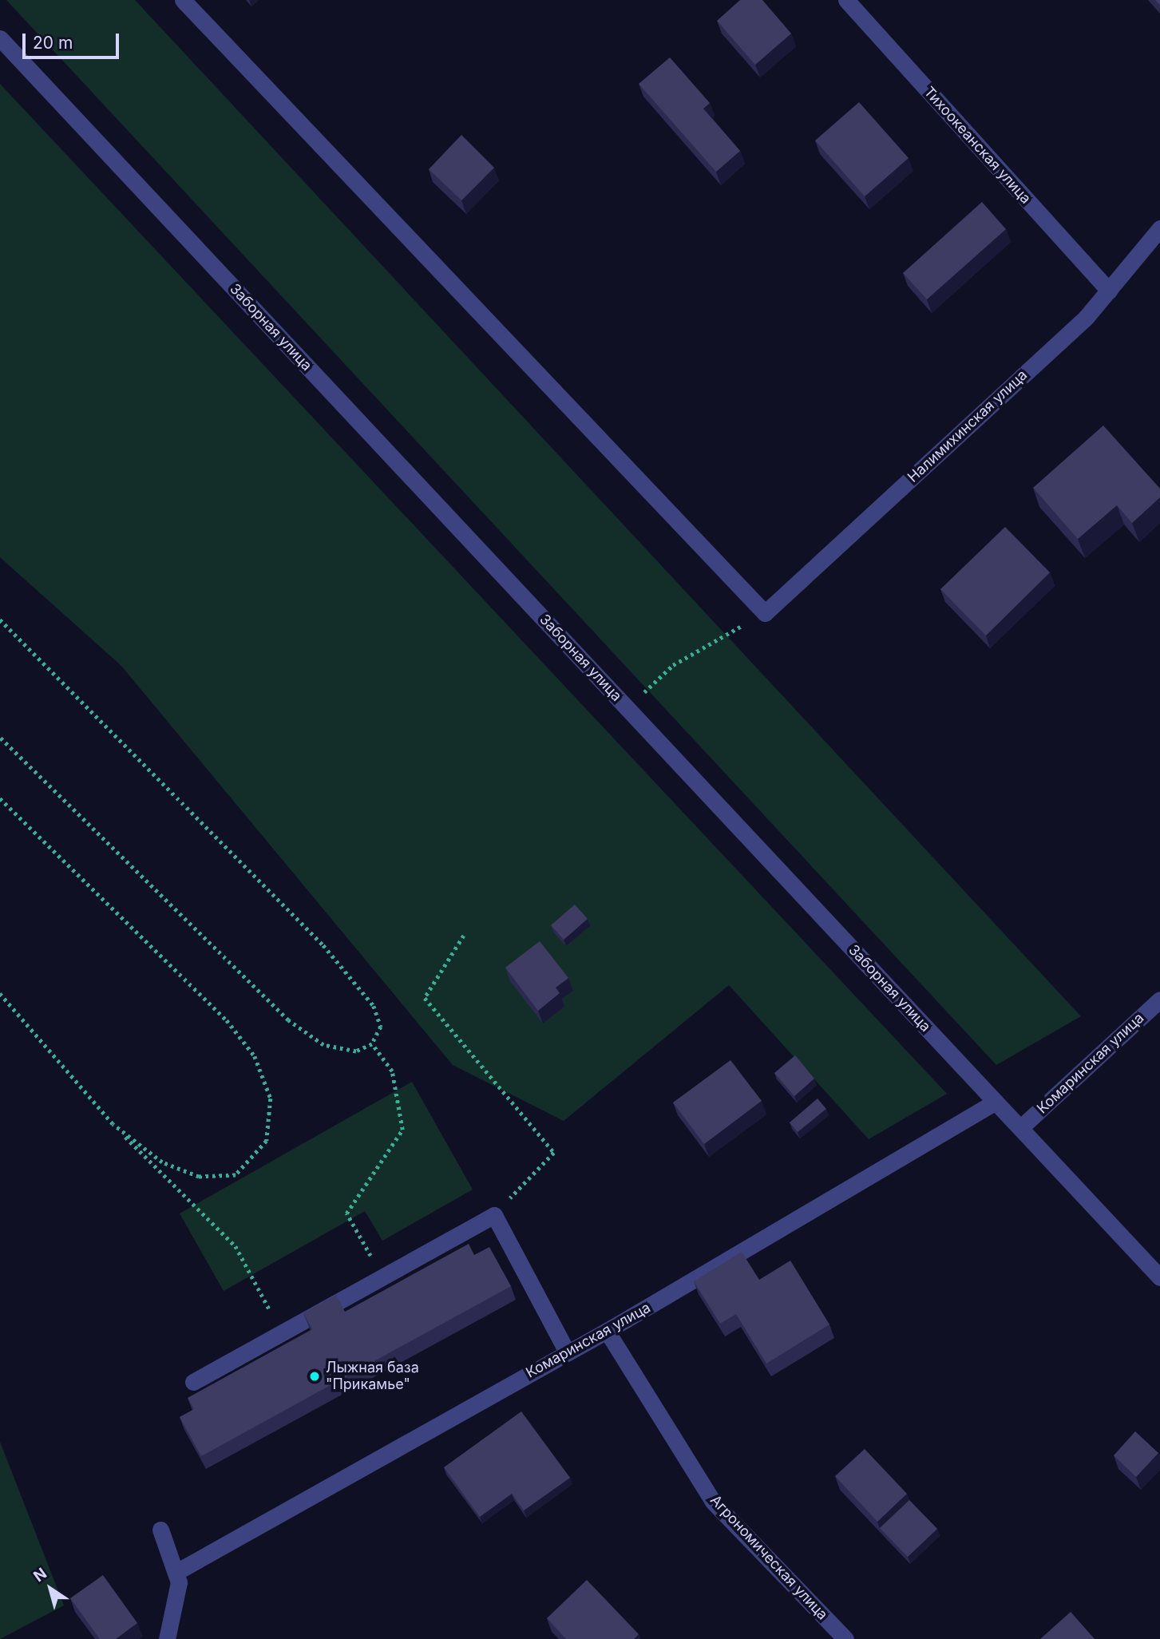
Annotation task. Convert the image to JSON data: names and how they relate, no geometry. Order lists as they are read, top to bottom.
{
  "streets": {
    "street": [
      "Тихоокеанская улица",
      "Заборная улица",
      "Налимихинская улица",
      "Комаринская улица",
      "Агрономическая улица"
    ]
  },
  "crossings": [
    ["Тихоокеанская улица", "Налимихинская улица"],
    ["Заборная улица", "Комаринская улица"],
    ["Комаринская улица", "Агрономическая улица"]
  ],
  "places": ["Лыжная база \"Прикамье\""],
  "scale_bar": "20 m",
  "north": "top left"
}
